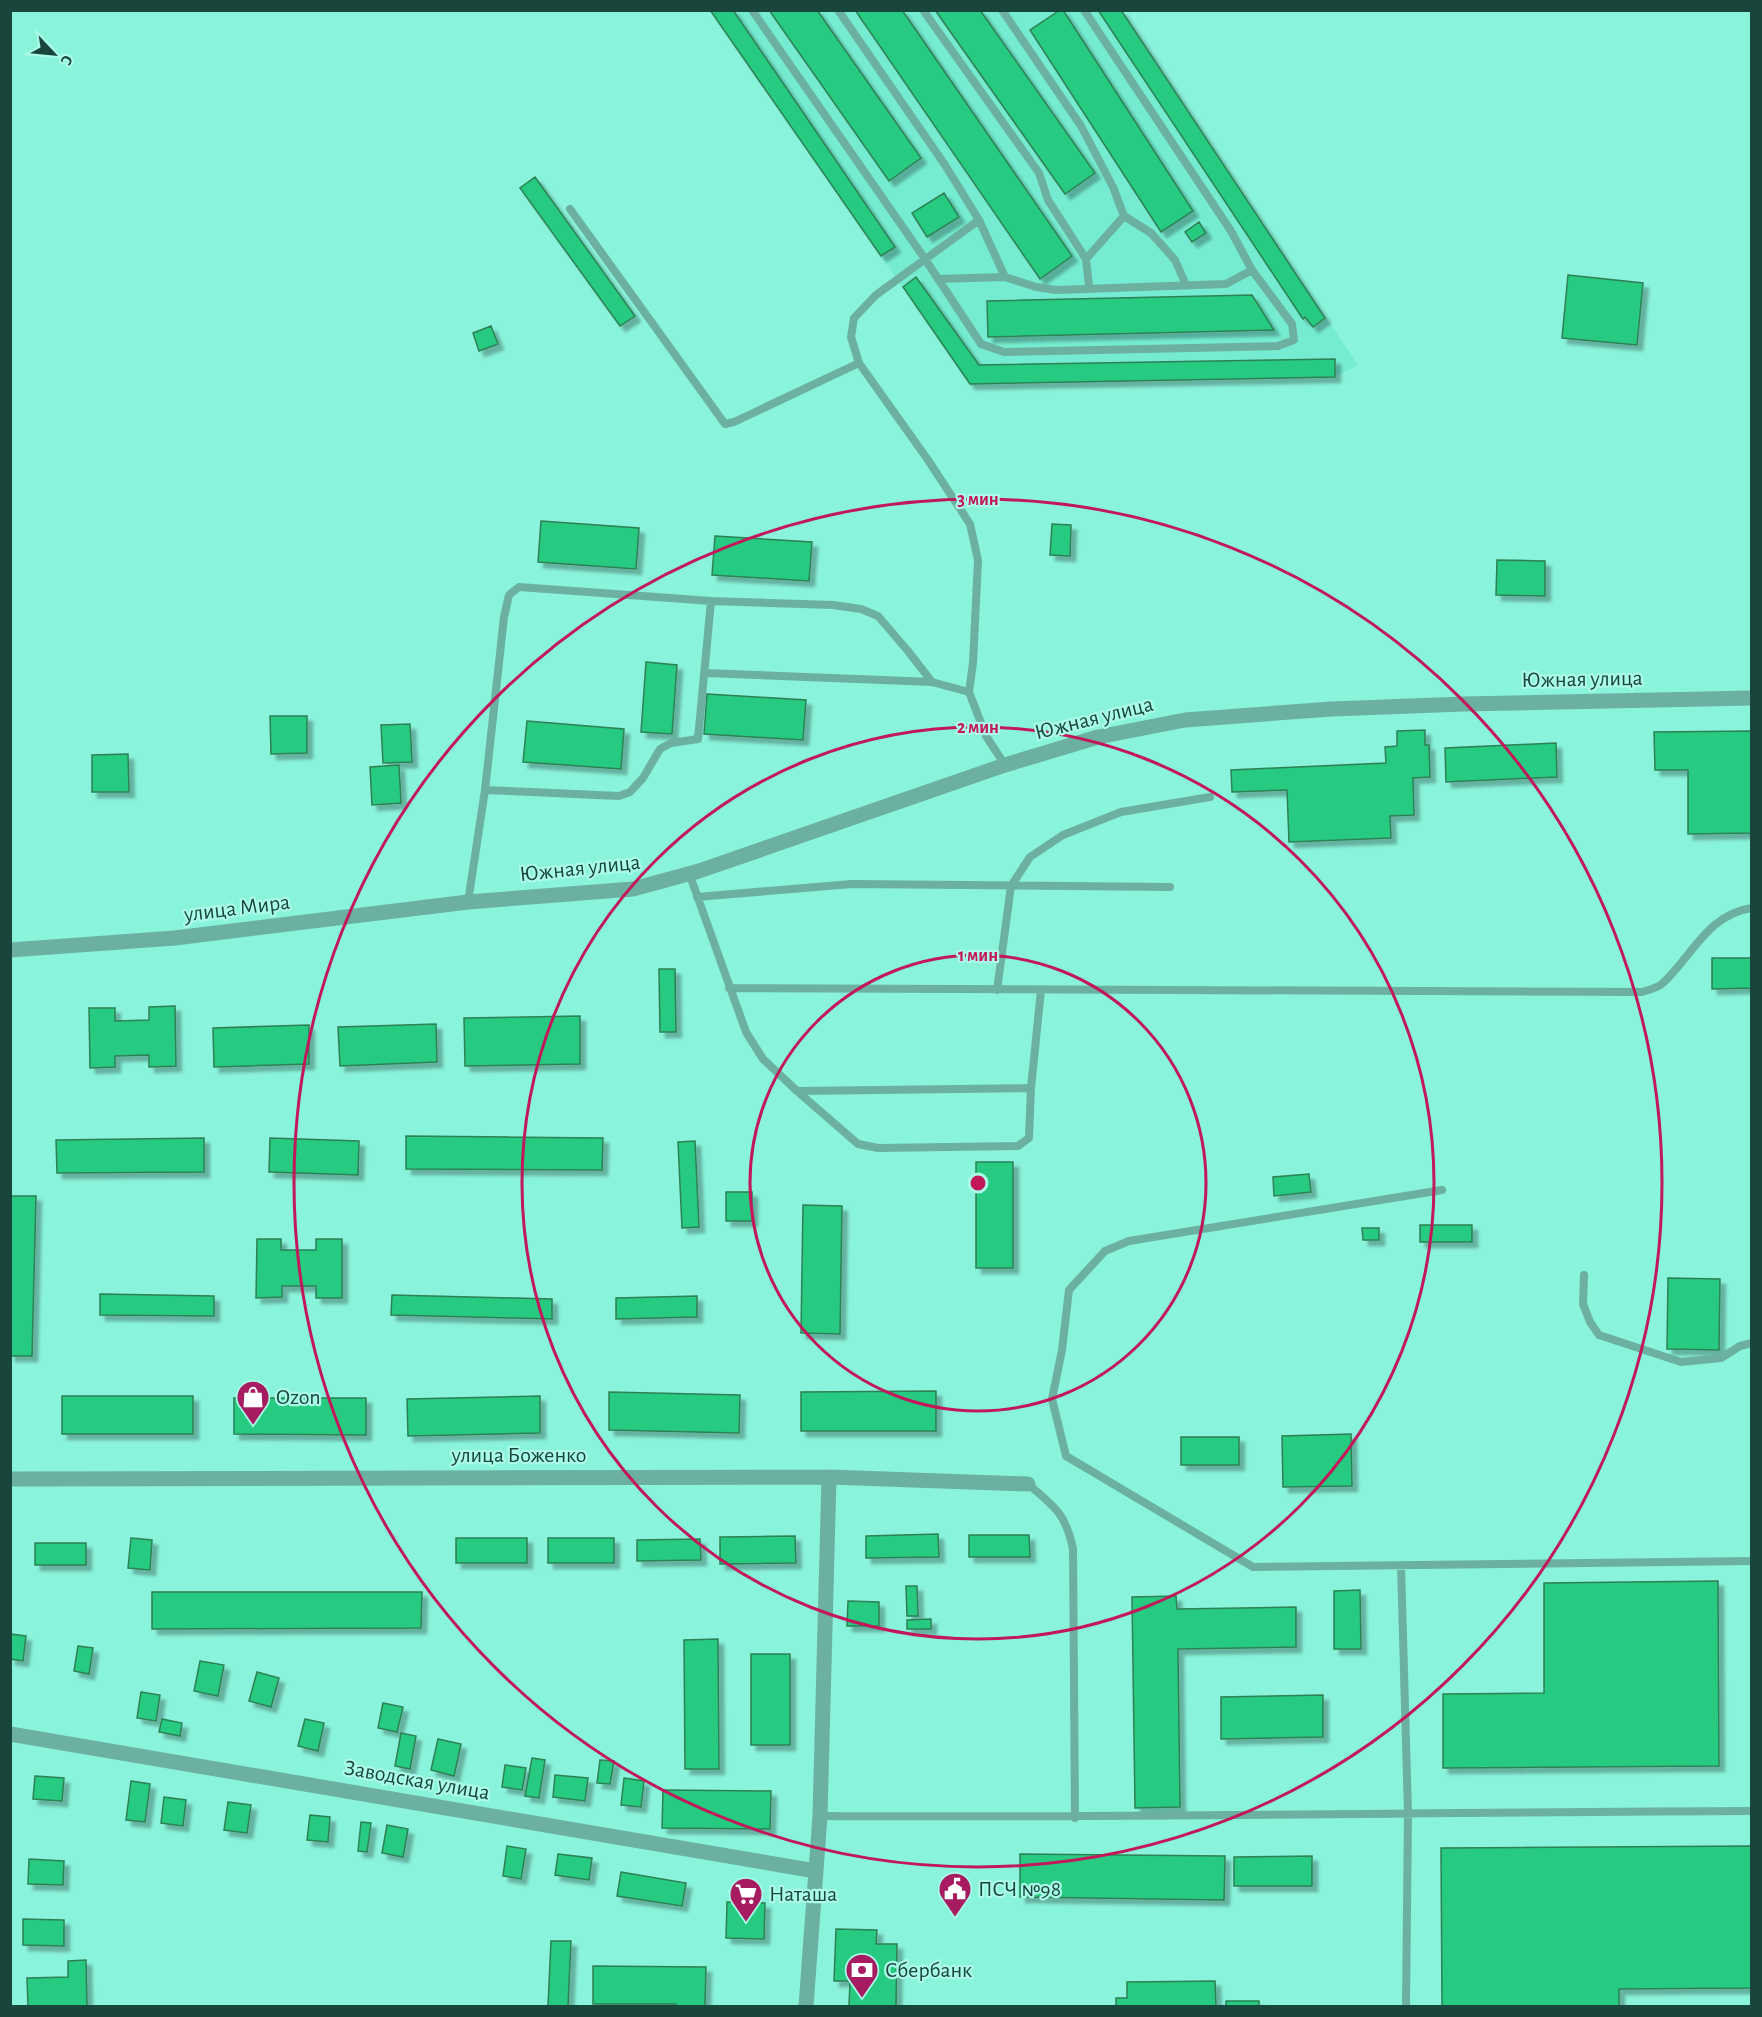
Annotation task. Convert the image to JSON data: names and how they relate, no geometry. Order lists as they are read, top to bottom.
{
  "streets": {
    "street": [
      "Южная улица",
      "улица Мира",
      "улица Боженко",
      "Заводская улица"
    ]
  },
  "crossings": [
    ["Южная улица", "улица Мира"]
  ],
  "places": {
    "shop": ["Ozon"],
    "public building": ["ПСЧ №98"],
    "supermarket": ["Наташа"],
    "bank": ["Сбербанк"]
  },
  "north": "bottom right",
  "rings": ["3 мин", "2 мин", "1 мин"]
}
